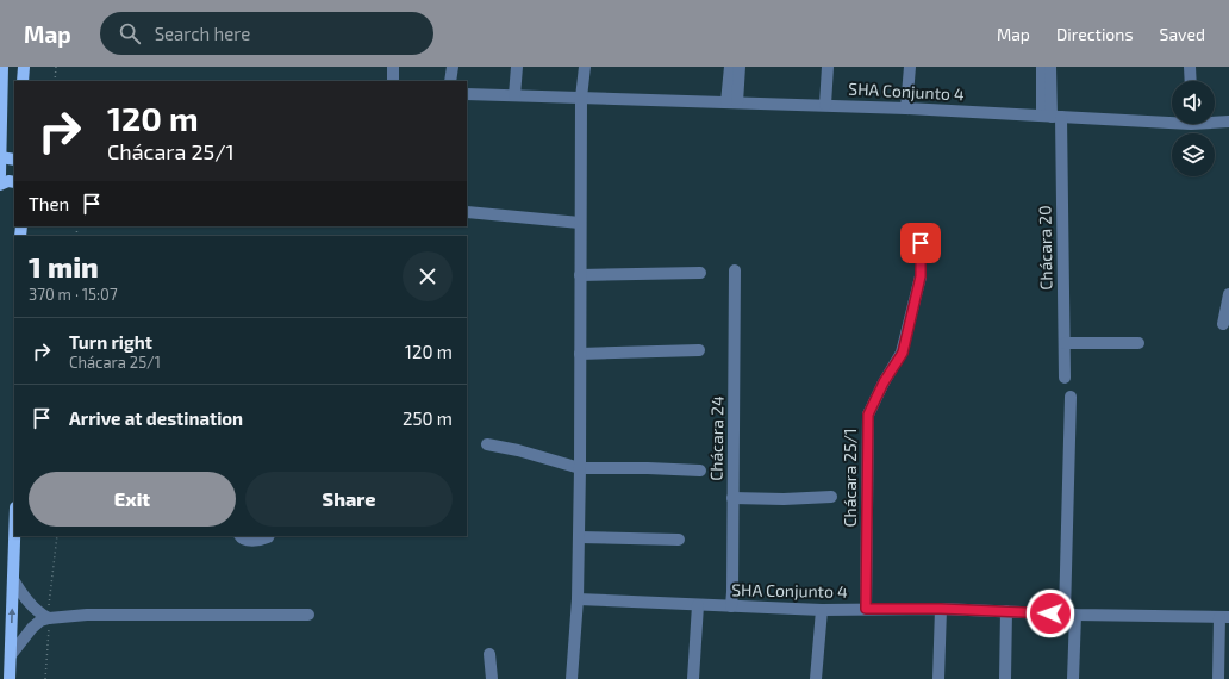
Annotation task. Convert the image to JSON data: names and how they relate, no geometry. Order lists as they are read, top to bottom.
{
  "streets": {
    "street": [
      "SHA Conjunto 4",
      "Chácara 20",
      "Chácara 24",
      "Chácara 25/1"
    ]
  },
  "crossings": [
    ["SHA Conjunto 4", "Chácara 20"],
    ["SHA Conjunto 4", "Chácara 24"],
    ["SHA Conjunto 4", "Chácara 25/1"]
  ],
  "page": {
    "header": "Map",
    "search": "Search here",
    "nav": ["Map", "Directions", "Saved"],
    "turn": ["120 m", "Chácara 25/1"],
    "then": "Then",
    "heading": ["1 min", "370 m · 15:07"],
    "list": [
      {
        "name": "Turn right",
        "note": "Chácara 25/1",
        "value": "120 m"
      },
      {
        "name": "Arrive at destination",
        "value": "250 m"
      }
    ],
    "buttons": ["Exit", "Share"]
  }
}
